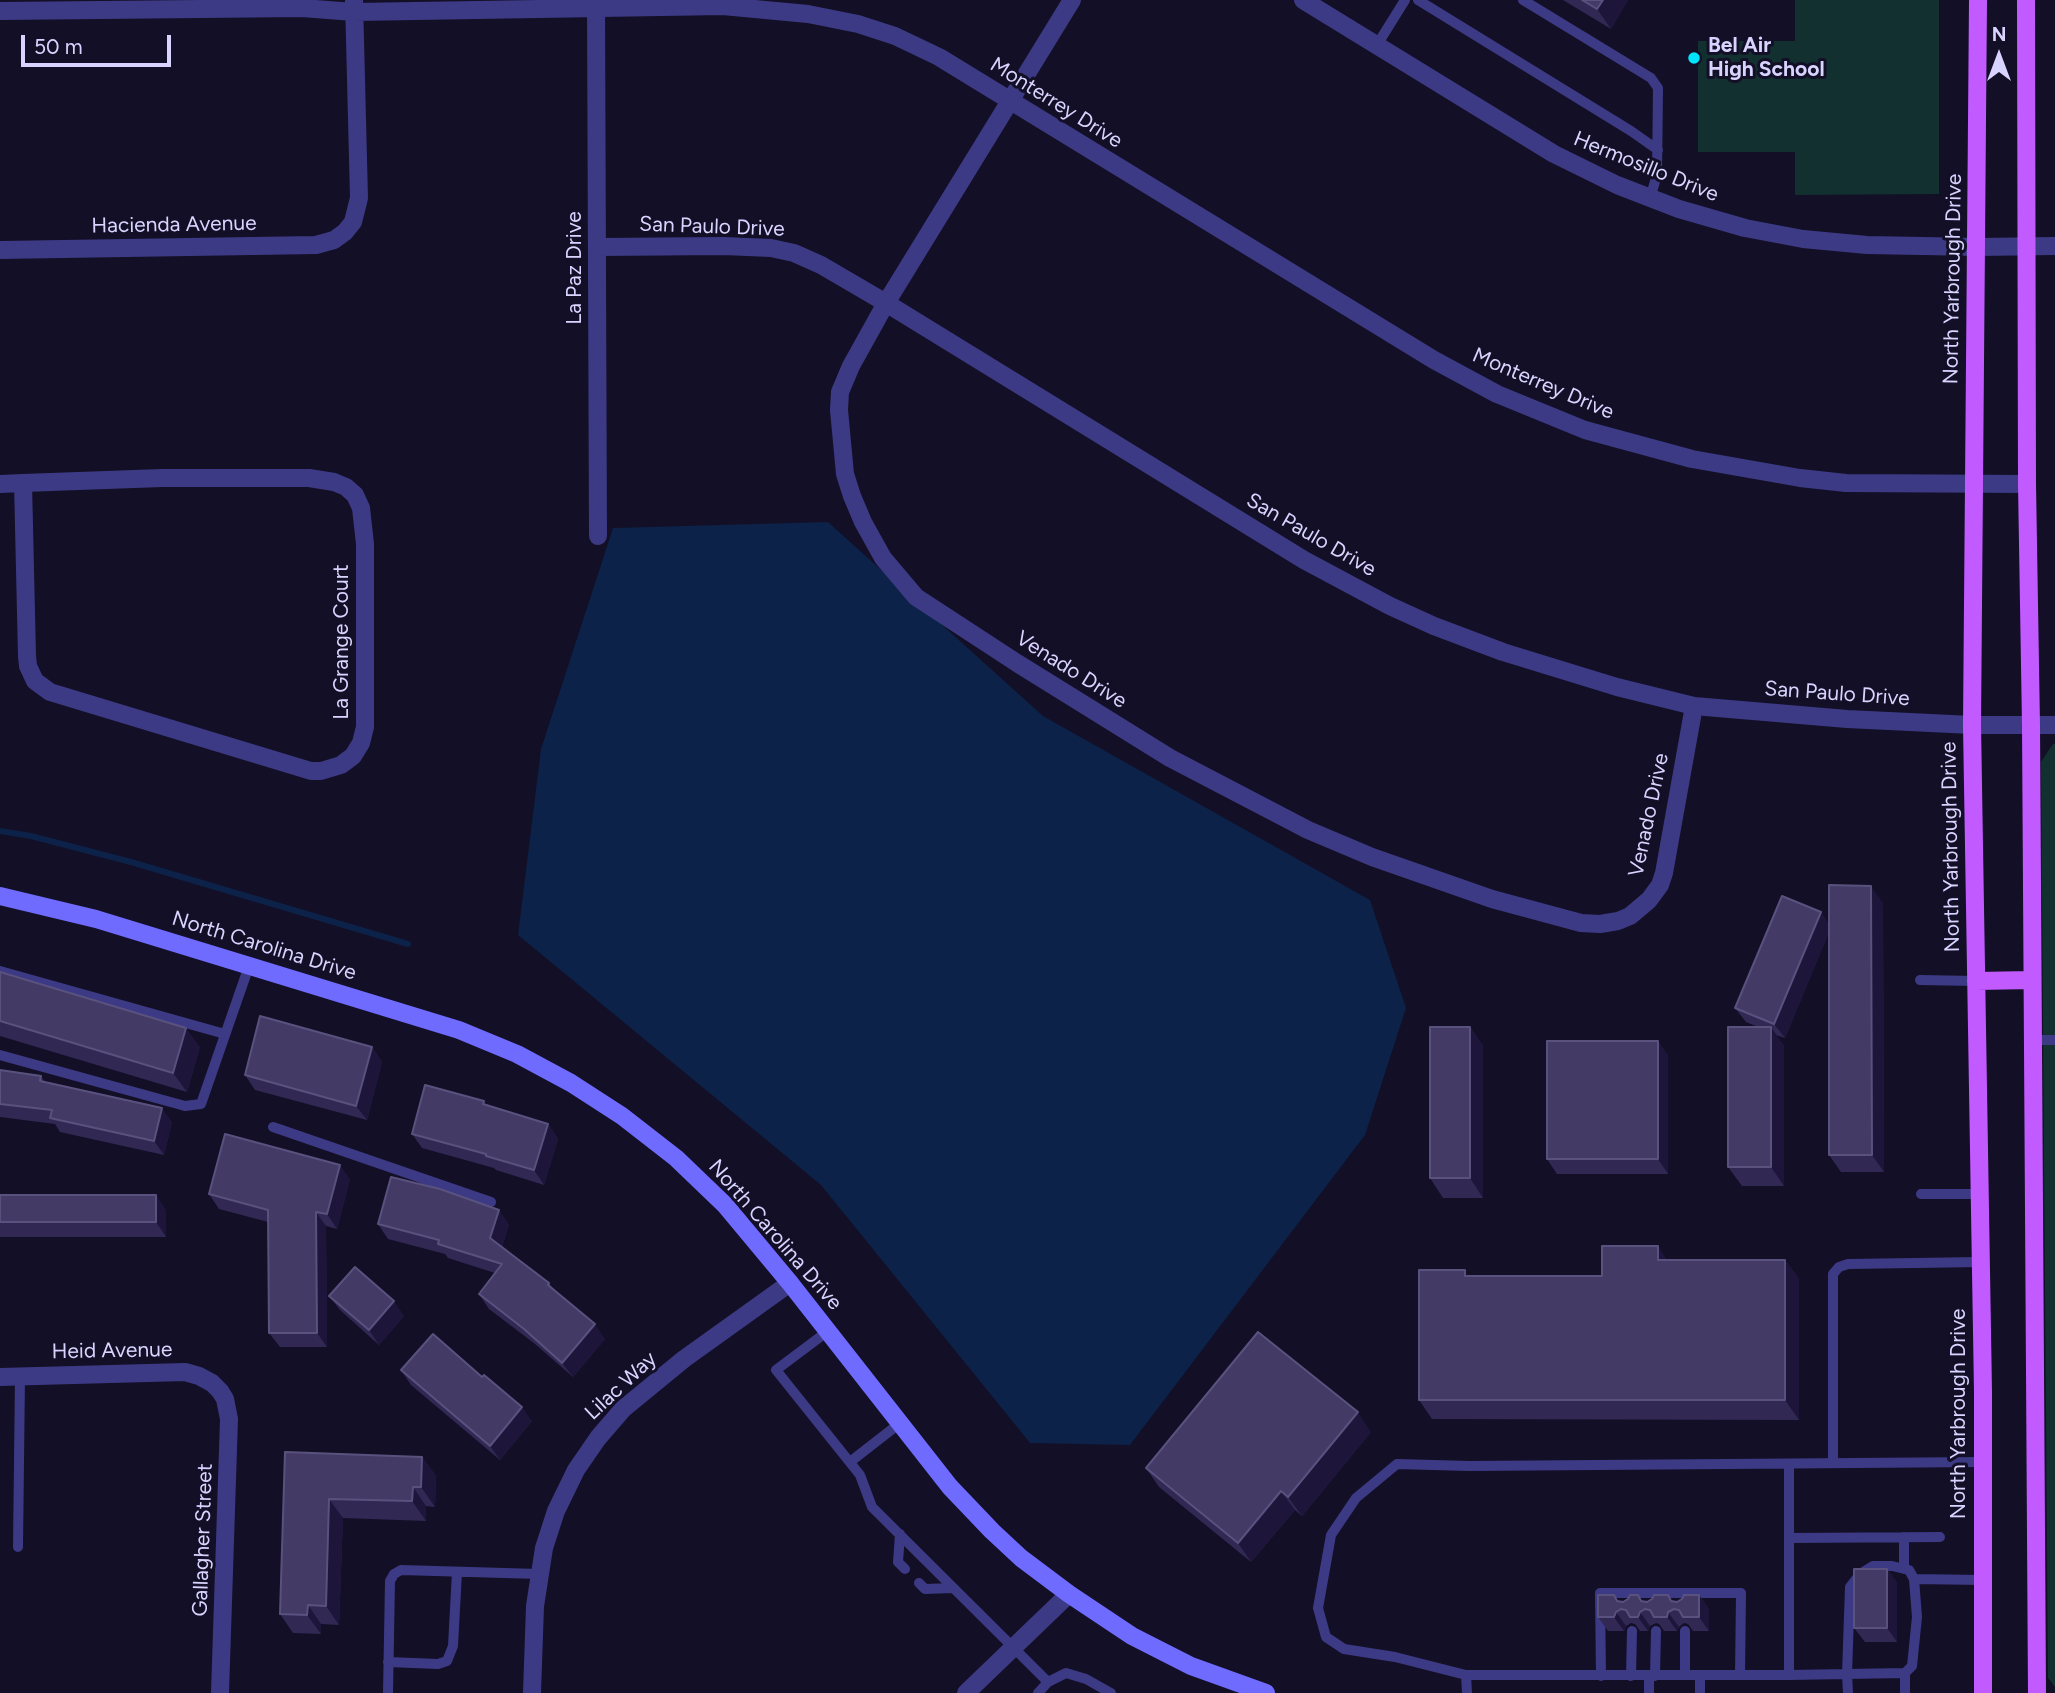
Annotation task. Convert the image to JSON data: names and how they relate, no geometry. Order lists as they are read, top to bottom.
{
  "streets": {
    "main road": ["North Yarbrough Drive", "North Carolina Drive"],
    "street": [
      "Monterrey Drive",
      "Hermosillo Drive",
      "Hacienda Avenue",
      "San Paulo Drive",
      "La Paz Drive",
      "La Grange Court",
      "Venado Drive",
      "Heid Avenue",
      "Lilac Way",
      "Gallagher Street"
    ]
  },
  "crossings": [
    ["Monterrey Drive", "Hacienda Avenue"],
    ["Monterrey Drive", "La Paz Drive"],
    ["Monterrey Drive", "North Yarbrough Drive"],
    ["Monterrey Drive", "Venado Drive"],
    ["Hermosillo Drive", "North Yarbrough Drive"],
    ["San Paulo Drive", "La Paz Drive"],
    ["San Paulo Drive", "North Yarbrough Drive"],
    ["San Paulo Drive", "Venado Drive"],
    ["North Carolina Drive", "Lilac Way"],
    ["Heid Avenue", "Gallagher Street"]
  ],
  "places": ["Bel Air High School"],
  "scale_bar": "50 m",
  "north": "top"
}
